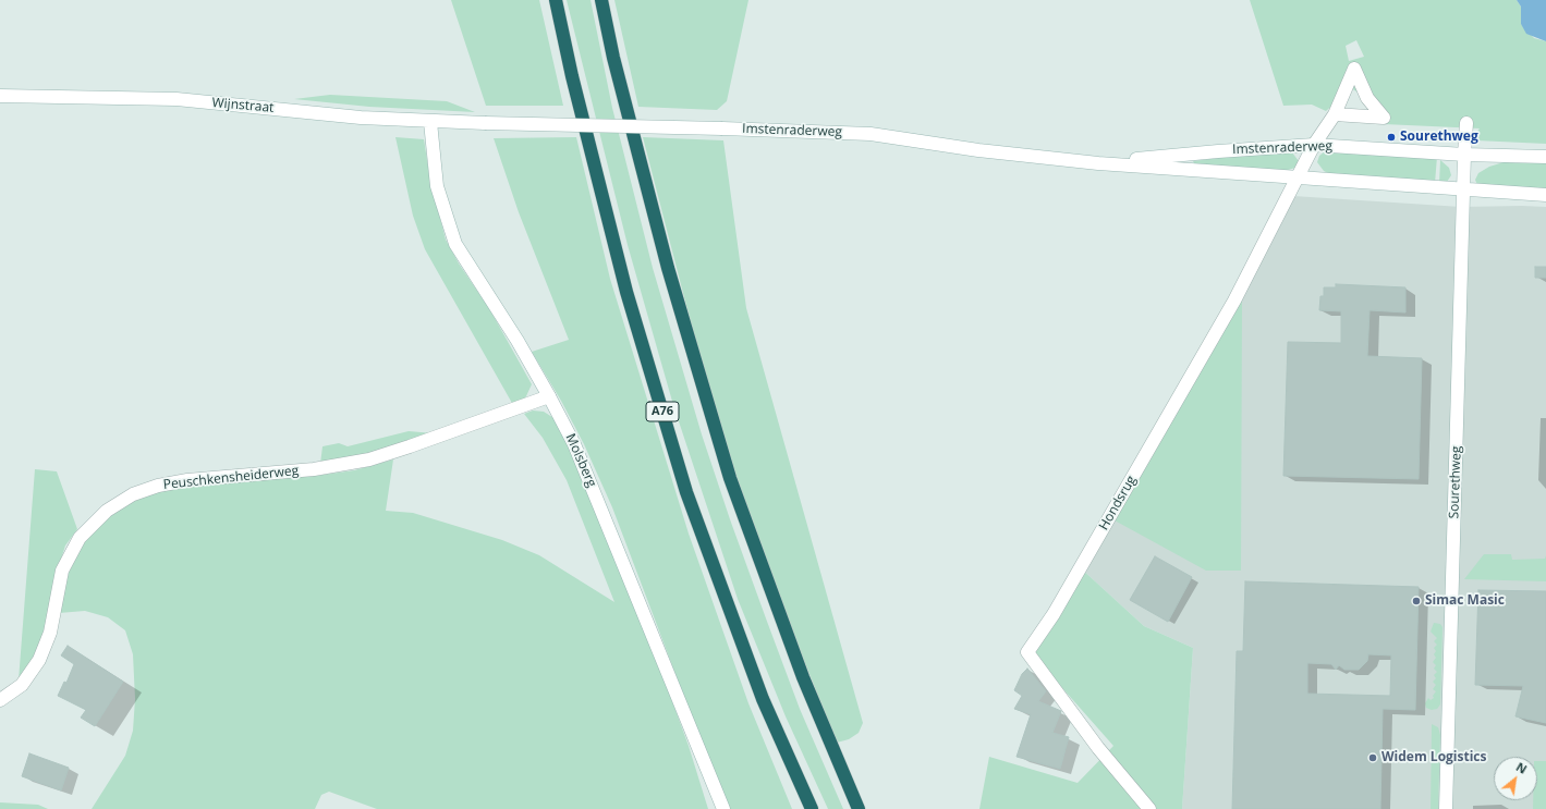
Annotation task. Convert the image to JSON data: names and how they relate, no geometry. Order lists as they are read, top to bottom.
{
  "streets": {
    "highway": ["A76"],
    "street": [
      "Wijnstraat",
      "Imstenraderweg",
      "Molsberg",
      "Peuschkensheiderweg",
      "Sourethweg",
      "Hondsrug"
    ]
  },
  "crossings": [
    ["Wijnstraat", "Imstenraderweg"],
    ["Wijnstraat", "Molsberg"],
    ["Imstenraderweg", "Sourethweg"],
    ["Imstenraderweg", "Hondsrug"],
    ["Molsberg", "Peuschkensheiderweg"]
  ],
  "places": ["Sourethweg", "Simac Masic", "Widem Logistics"],
  "north": "top right"
}
